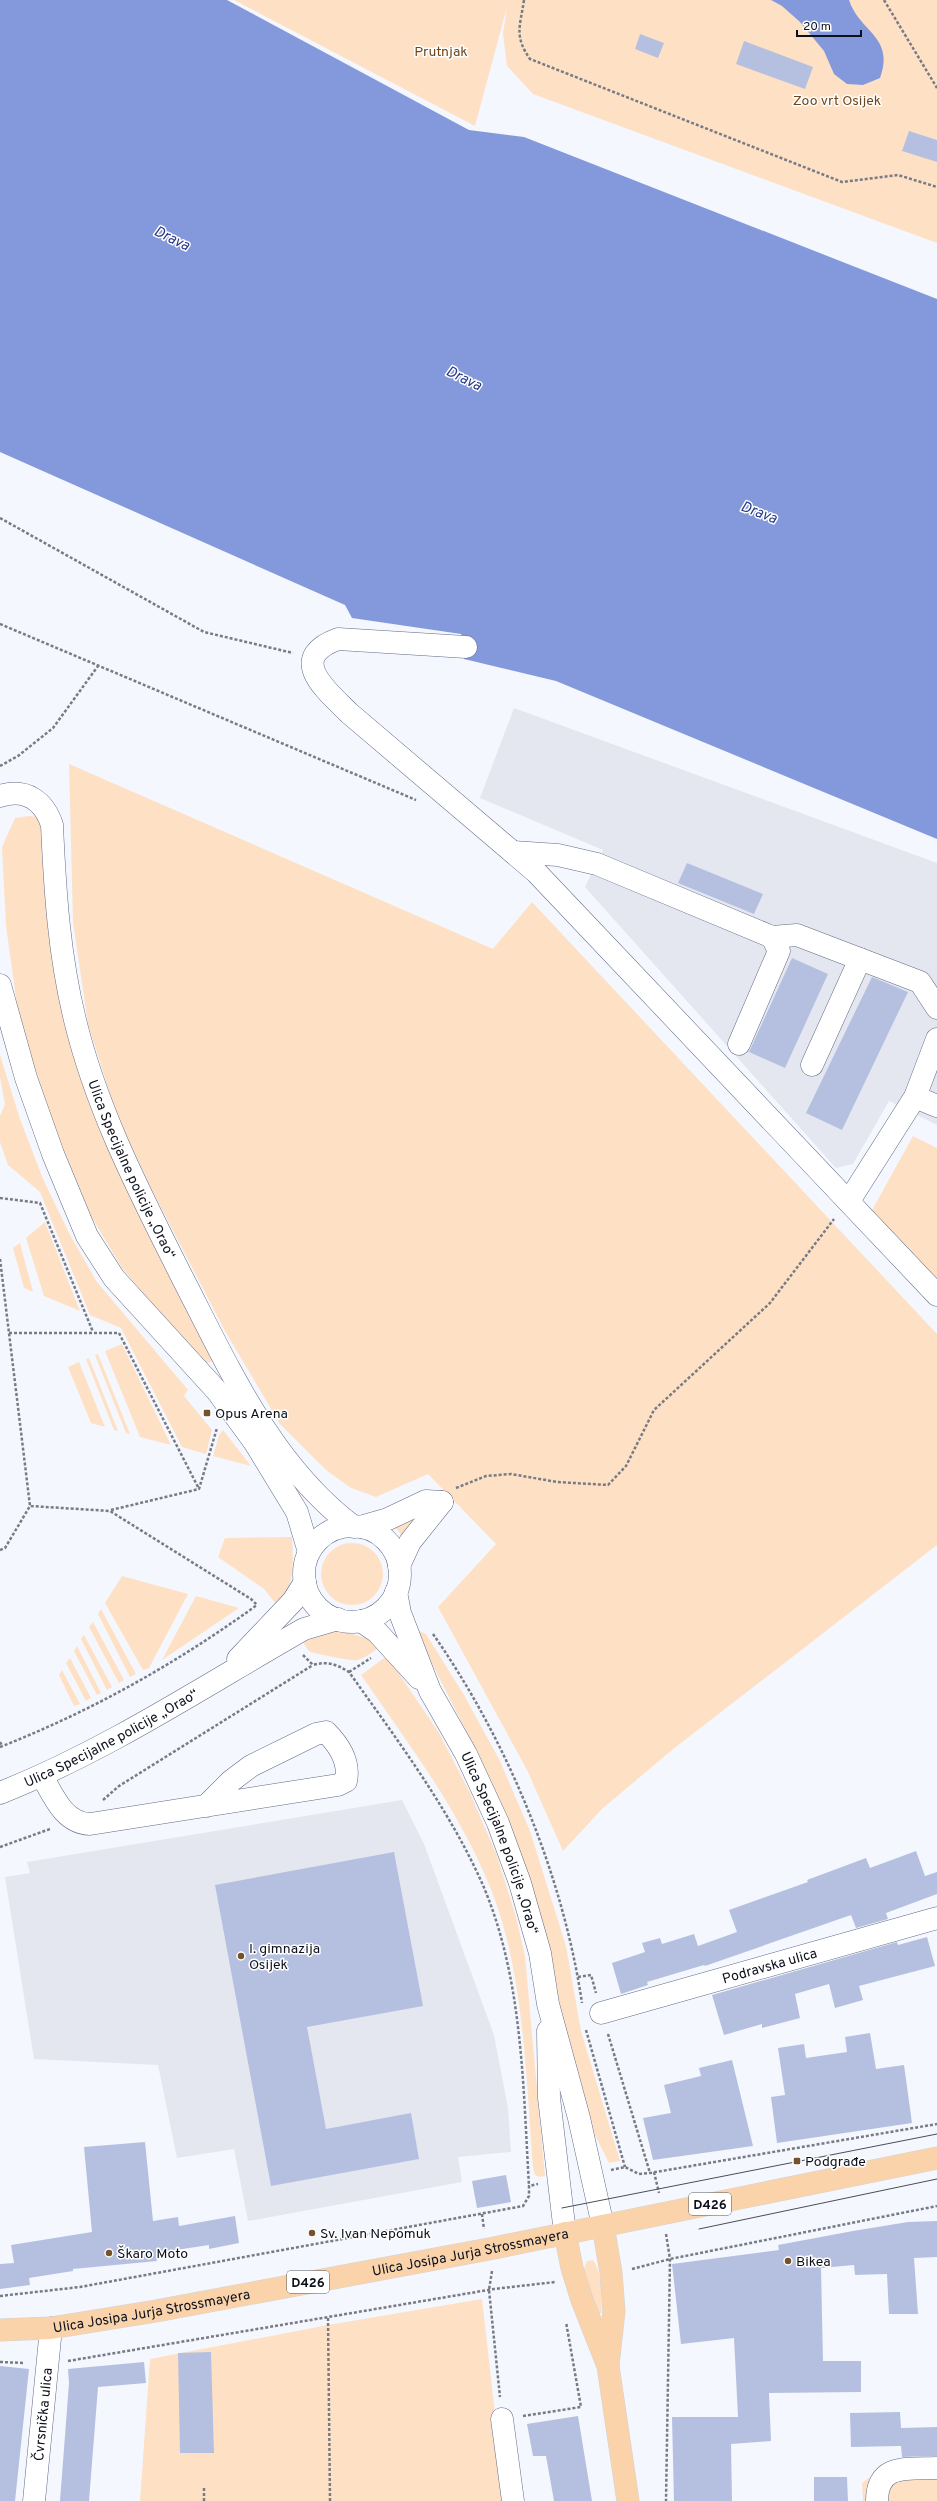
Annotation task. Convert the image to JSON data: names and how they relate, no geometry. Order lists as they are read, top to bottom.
{
  "streets": {
    "main road": ["D426", "Ulica Josipa Jurja Strossmayera"],
    "street": ["Ulica Specijalne policije „Orao“", "Podravska ulica", "Čvrsnička ulica"]
  },
  "crossings": [
    ["Ulica Specijalne policije „Orao“", "Ulica Josipa Jurja Strossmayera"],
    ["Ulica Josipa Jurja Strossmayera", "Čvrsnička ulica"]
  ],
  "water": ["Drava"],
  "parks": ["Prutnjak", "Zoo vrt Osijek"],
  "places": {
    "transit": ["Opus Arena", "Podgrađe"],
    "other": [
      "I. gimnazija Osijek",
      "Sv. Ivan Nepomuk",
      "Škaro Moto",
      "Bikea"
    ]
  },
  "scale_bar": "20 m"
}
